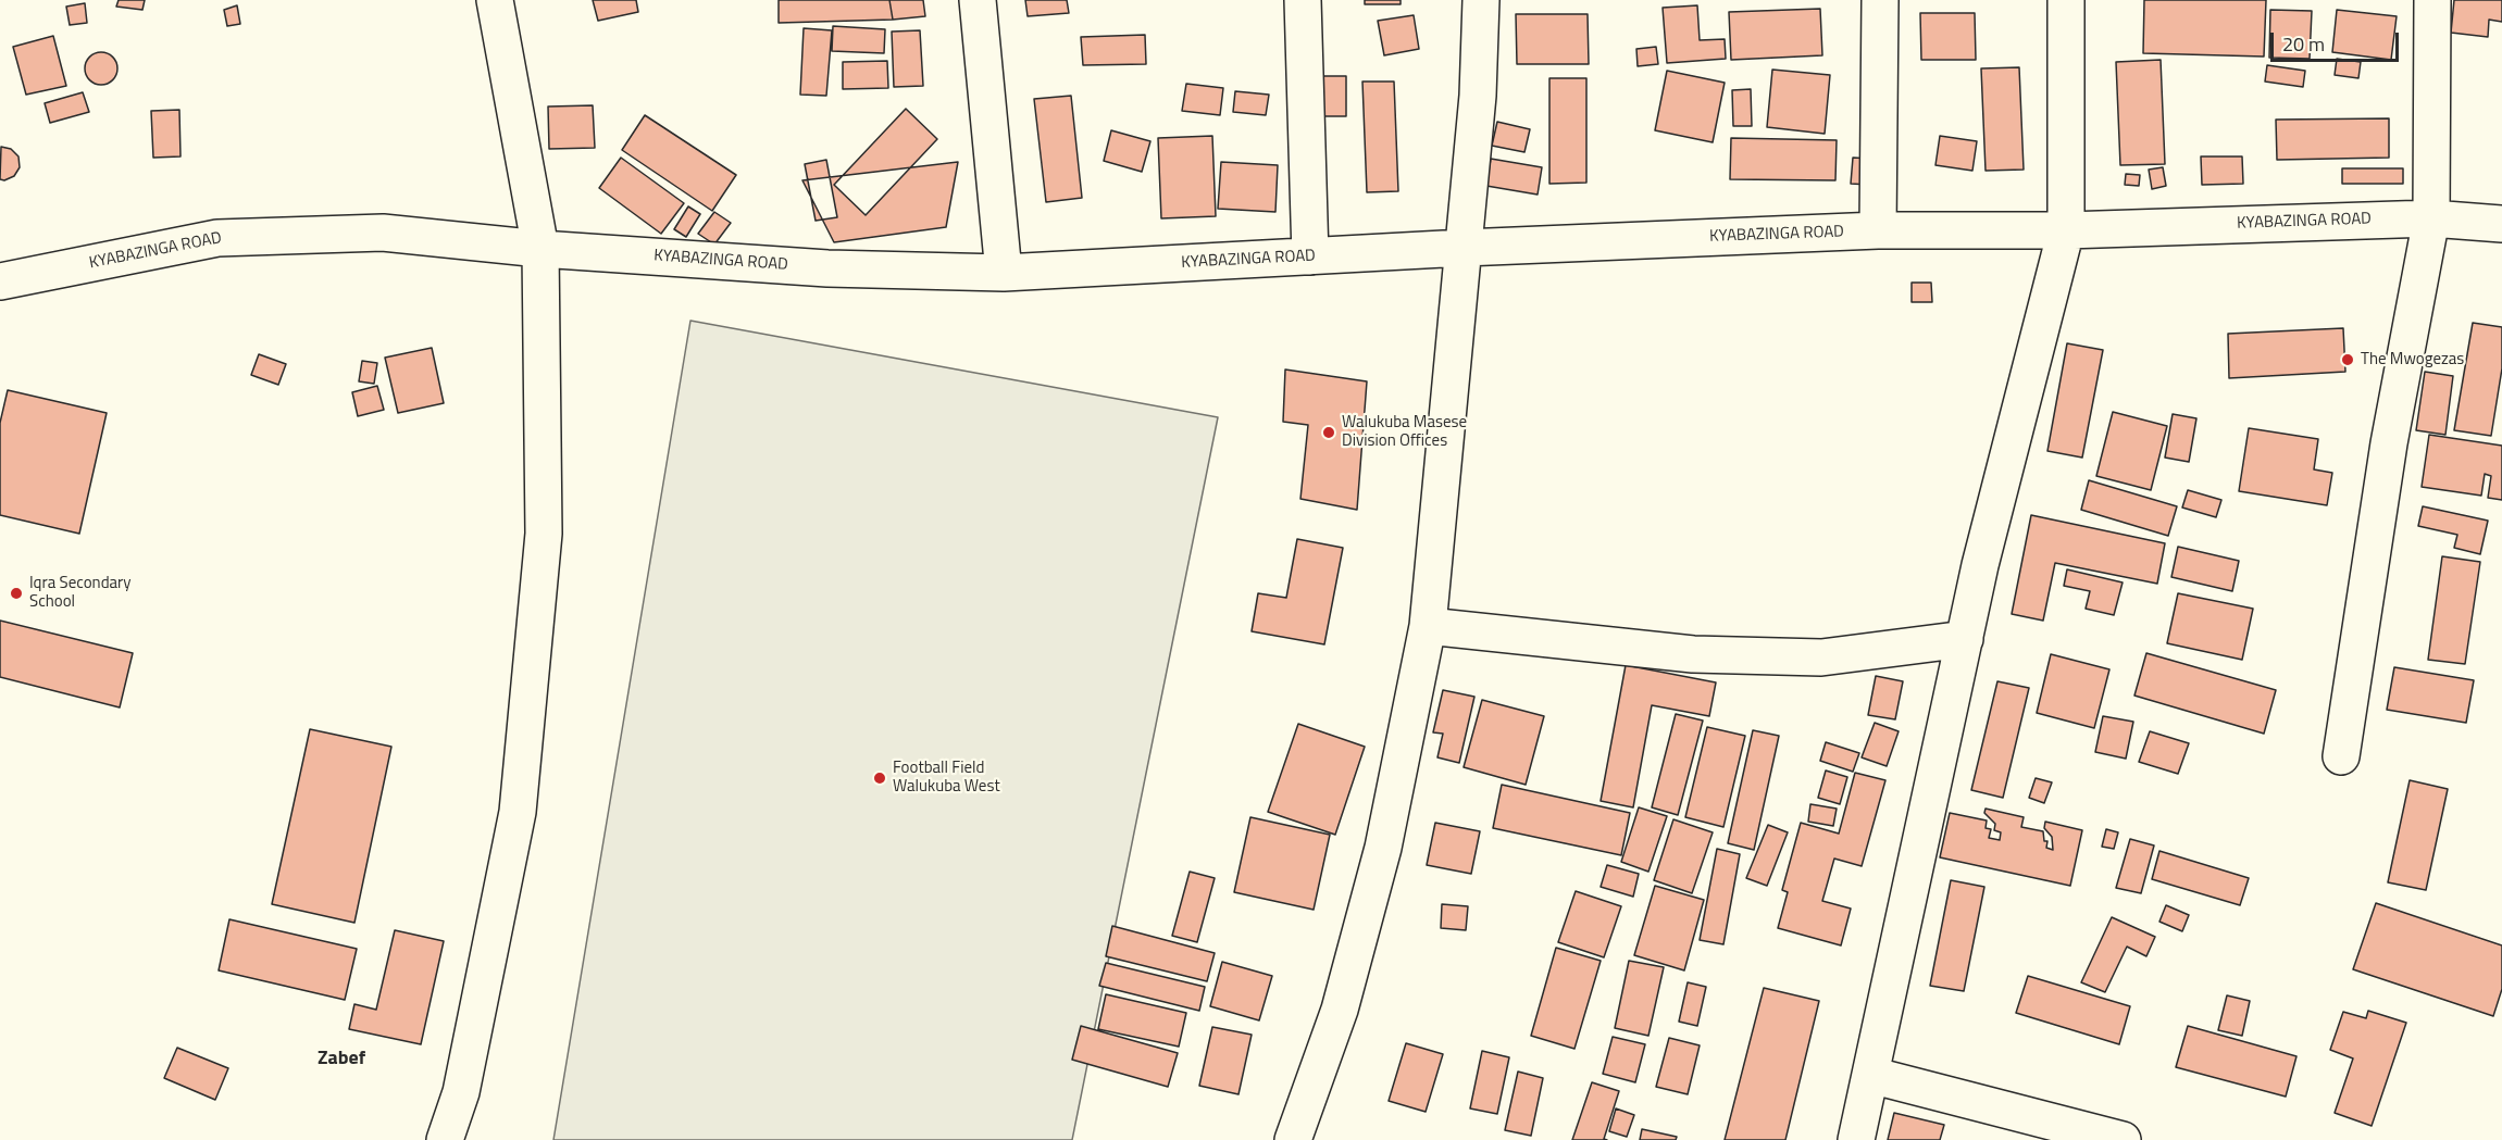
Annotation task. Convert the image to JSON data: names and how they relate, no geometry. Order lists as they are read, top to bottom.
{
  "streets": {
    "street": ["KYABAZINGA ROAD"]
  },
  "districts": ["Zabef"],
  "places": [
    "The Mwogezas",
    "Walukuba Masese Division Offices",
    "Iqra Secondary School",
    "Football Field Walukuba West"
  ],
  "scale_bar": "20 m"
}
